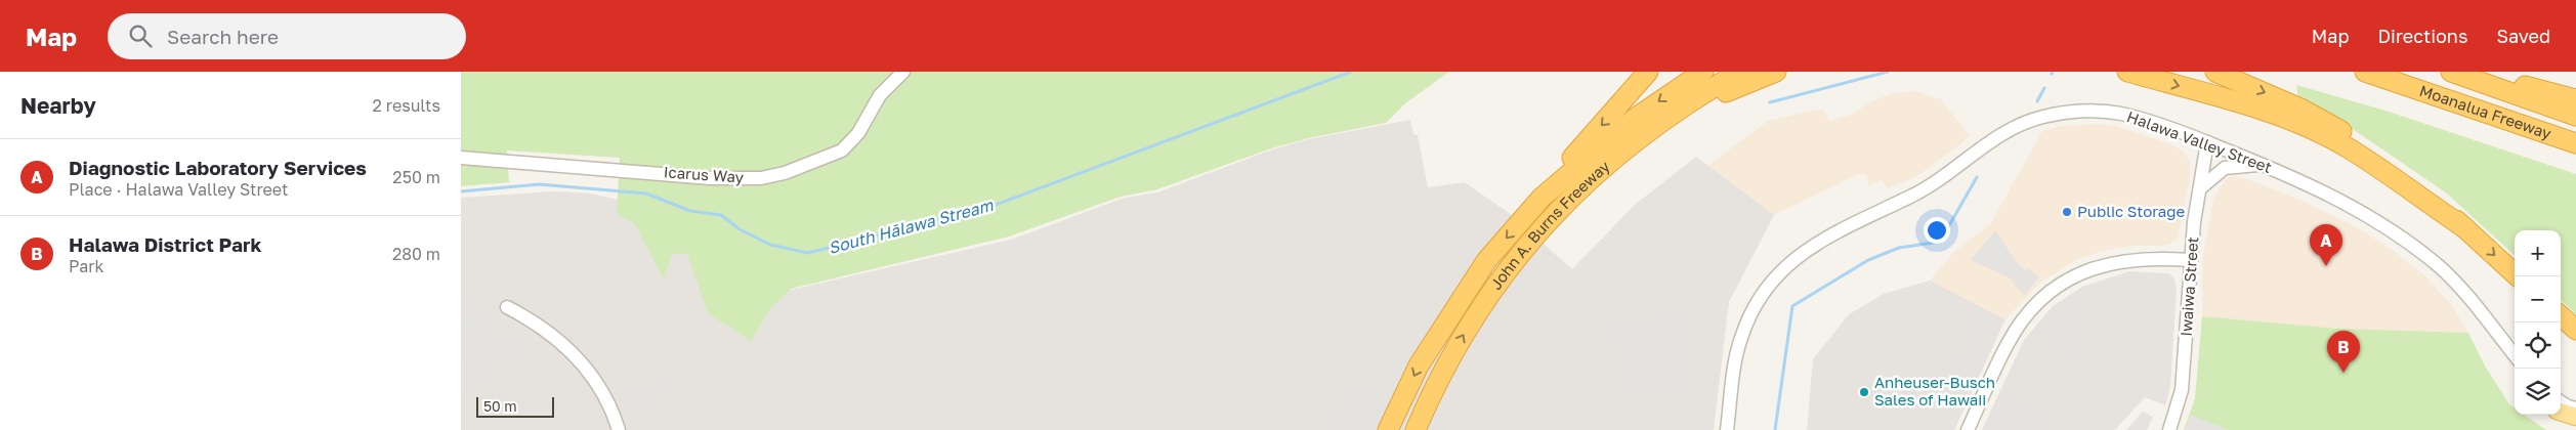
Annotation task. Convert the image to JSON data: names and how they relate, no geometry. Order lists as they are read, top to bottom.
{
  "streets": {
    "highway": ["Moanalua Freeway", "John A. Burns Freeway"],
    "street": ["Halawa Valley Street", "Icarus Way", "Iwaiwa Street"]
  },
  "crossings": [
    ["Halawa Valley Street", "Iwaiwa Street"]
  ],
  "water": ["South Hālawa Stream"],
  "places": ["Public Storage", "Anheuser-Busch Sales of Hawaii"],
  "scale_bar": "50 m",
  "page": {
    "header": "Map",
    "search": "Search here",
    "nav": ["Map", "Directions", "Saved"],
    "heading": ["Nearby", "2 results"],
    "list": [
      {
        "mark": "A",
        "name": "Diagnostic Laboratory Services",
        "note": "Place · Halawa Valley Street",
        "value": "250 m"
      },
      {
        "mark": "B",
        "name": "Halawa District Park",
        "note": "Park",
        "value": "280 m"
      }
    ],
    "pins": ["A", "B"],
    "map_buttons": ["+", "−"],
    "scale": "50 m"
  }
}
